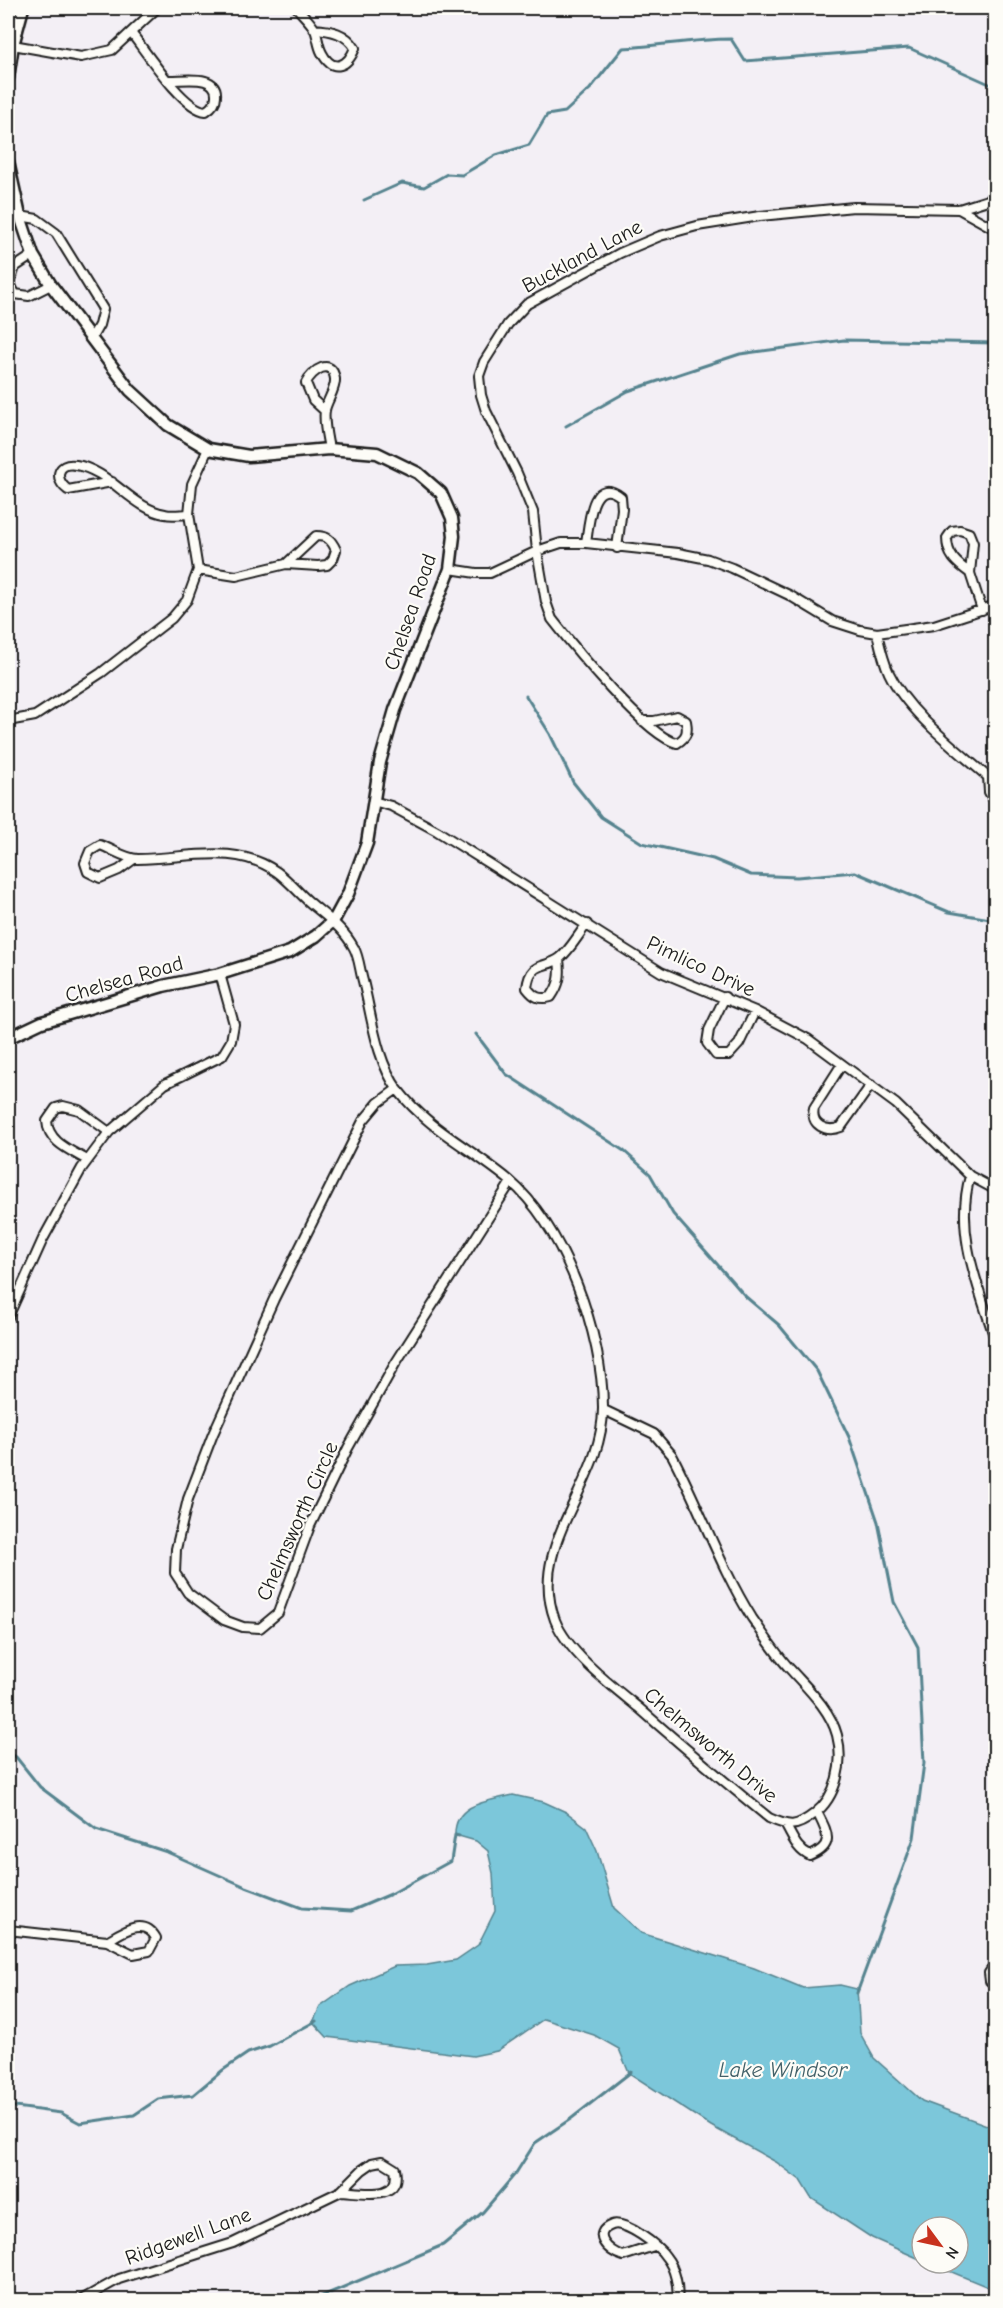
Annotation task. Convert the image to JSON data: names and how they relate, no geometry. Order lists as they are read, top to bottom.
{
  "streets": {
    "street": [
      "Buckland Lane",
      "Chelsea Road",
      "Pimlico Drive",
      "Chelmsworth Circle",
      "Chelmsworth Drive",
      "Ridgewell Lane"
    ]
  },
  "crossings": [
    ["Chelsea Road", "Pimlico Drive"],
    ["Chelsea Road", "Chelmsworth Drive"],
    ["Chelmsworth Circle", "Chelmsworth Drive"]
  ],
  "water": ["Lake Windsor"],
  "north": "bottom right"
}
